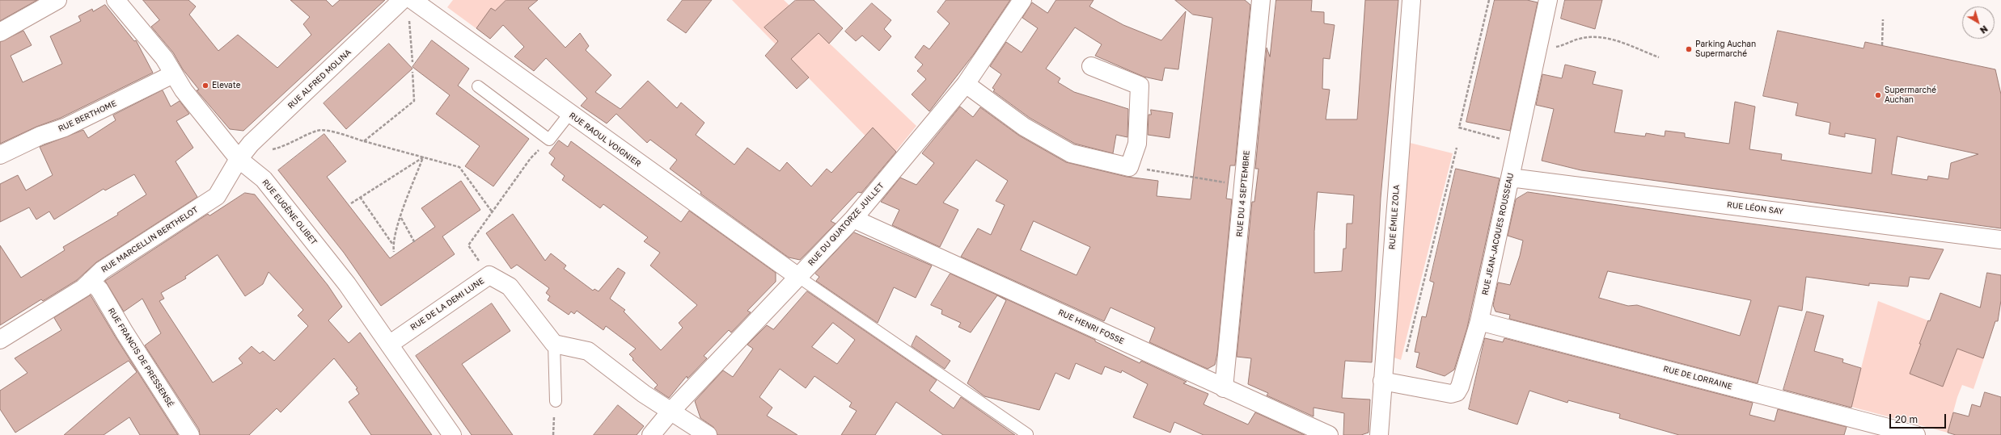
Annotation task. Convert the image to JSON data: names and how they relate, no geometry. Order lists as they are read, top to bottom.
{
  "streets": {
    "street": [
      "RUE ALFRED MOLINA",
      "RUE BERTHOME",
      "RUE RAOUL VOIGNIER",
      "RUE DU 4 SEPTEMBRE",
      "RUE LÉON SAY",
      "RUE EUGÈNE OLIBET",
      "RUE ÉMILE ZOLA",
      "RUE DU QUATORZE JUILLET",
      "RUE JEAN-JACQUES ROUSSEAU",
      "RUE MARCELLIN BERTHELOT",
      "RUE DE LA DEMI LUNE",
      "RUE HENRI FOSSE",
      "RUE FRANCIS DE PRESSENSÉ",
      "RUE DE LORRAINE"
    ]
  },
  "crossings": [
    ["RUE ALFRED MOLINA", "RUE EUGÈNE OLIBET"],
    ["RUE ALFRED MOLINA", "RUE MARCELLIN BERTHELOT"],
    ["RUE BERTHOME", "RUE EUGÈNE OLIBET"],
    ["RUE RAOUL VOIGNIER", "RUE DU QUATORZE JUILLET"],
    ["RUE DU 4 SEPTEMBRE", "RUE HENRI FOSSE"],
    ["RUE LÉON SAY", "RUE JEAN-JACQUES ROUSSEAU"],
    ["RUE EUGÈNE OLIBET", "RUE MARCELLIN BERTHELOT"],
    ["RUE EUGÈNE OLIBET", "RUE DE LA DEMI LUNE"],
    ["RUE ÉMILE ZOLA", "RUE JEAN-JACQUES ROUSSEAU"],
    ["RUE DU QUATORZE JUILLET", "RUE HENRI FOSSE"],
    ["RUE JEAN-JACQUES ROUSSEAU", "RUE DE LORRAINE"],
    ["RUE MARCELLIN BERTHELOT", "RUE FRANCIS DE PRESSENSÉ"]
  ],
  "places": ["Parking Auchan Supermarché", "Elevate", "Supermarché Auchan"],
  "scale_bar": "20 m",
  "north": "bottom right"
}
